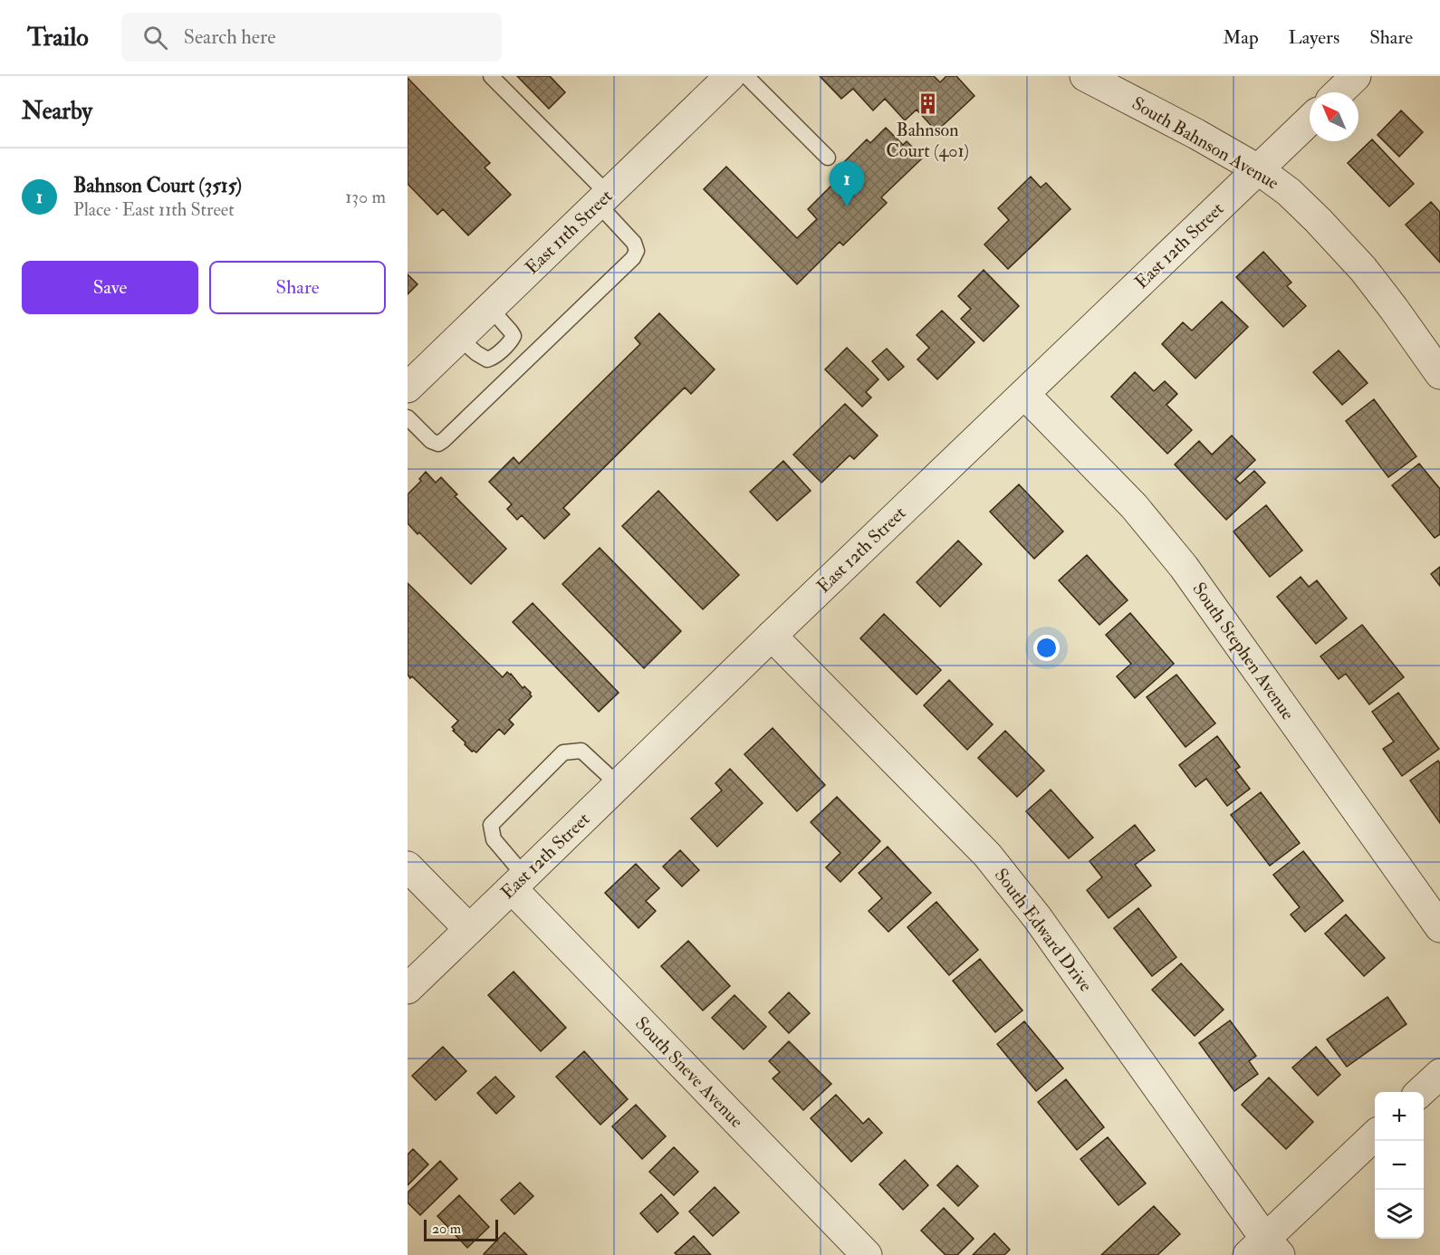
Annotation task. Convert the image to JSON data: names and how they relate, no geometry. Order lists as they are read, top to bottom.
{
  "streets": {
    "street": [
      "South Bahnson Avenue",
      "East 11th Street",
      "East 12th Street",
      "South Stephen Avenue",
      "South Edward Drive",
      "South Sneve Avenue"
    ]
  },
  "crossings": [
    ["South Bahnson Avenue", "East 12th Street"],
    ["East 12th Street", "South Stephen Avenue"],
    ["East 12th Street", "South Edward Drive"],
    ["East 12th Street", "South Sneve Avenue"]
  ],
  "places": {
    "building": ["Bahnson Court (401)"]
  },
  "scale_bar": "20 m",
  "north": "top left",
  "page": {
    "header": "Trailo",
    "search": "Search here",
    "nav": ["Map", "Layers", "Share"],
    "heading": "Nearby",
    "list": [
      {
        "mark": "1",
        "name": "Bahnson Court (3515)",
        "note": "Place · East 11th Street",
        "value": "130 m"
      }
    ],
    "pins": "1",
    "buttons": ["Save", "Share"],
    "map_buttons": ["+", "−"],
    "scale": "20 m"
  }
}
